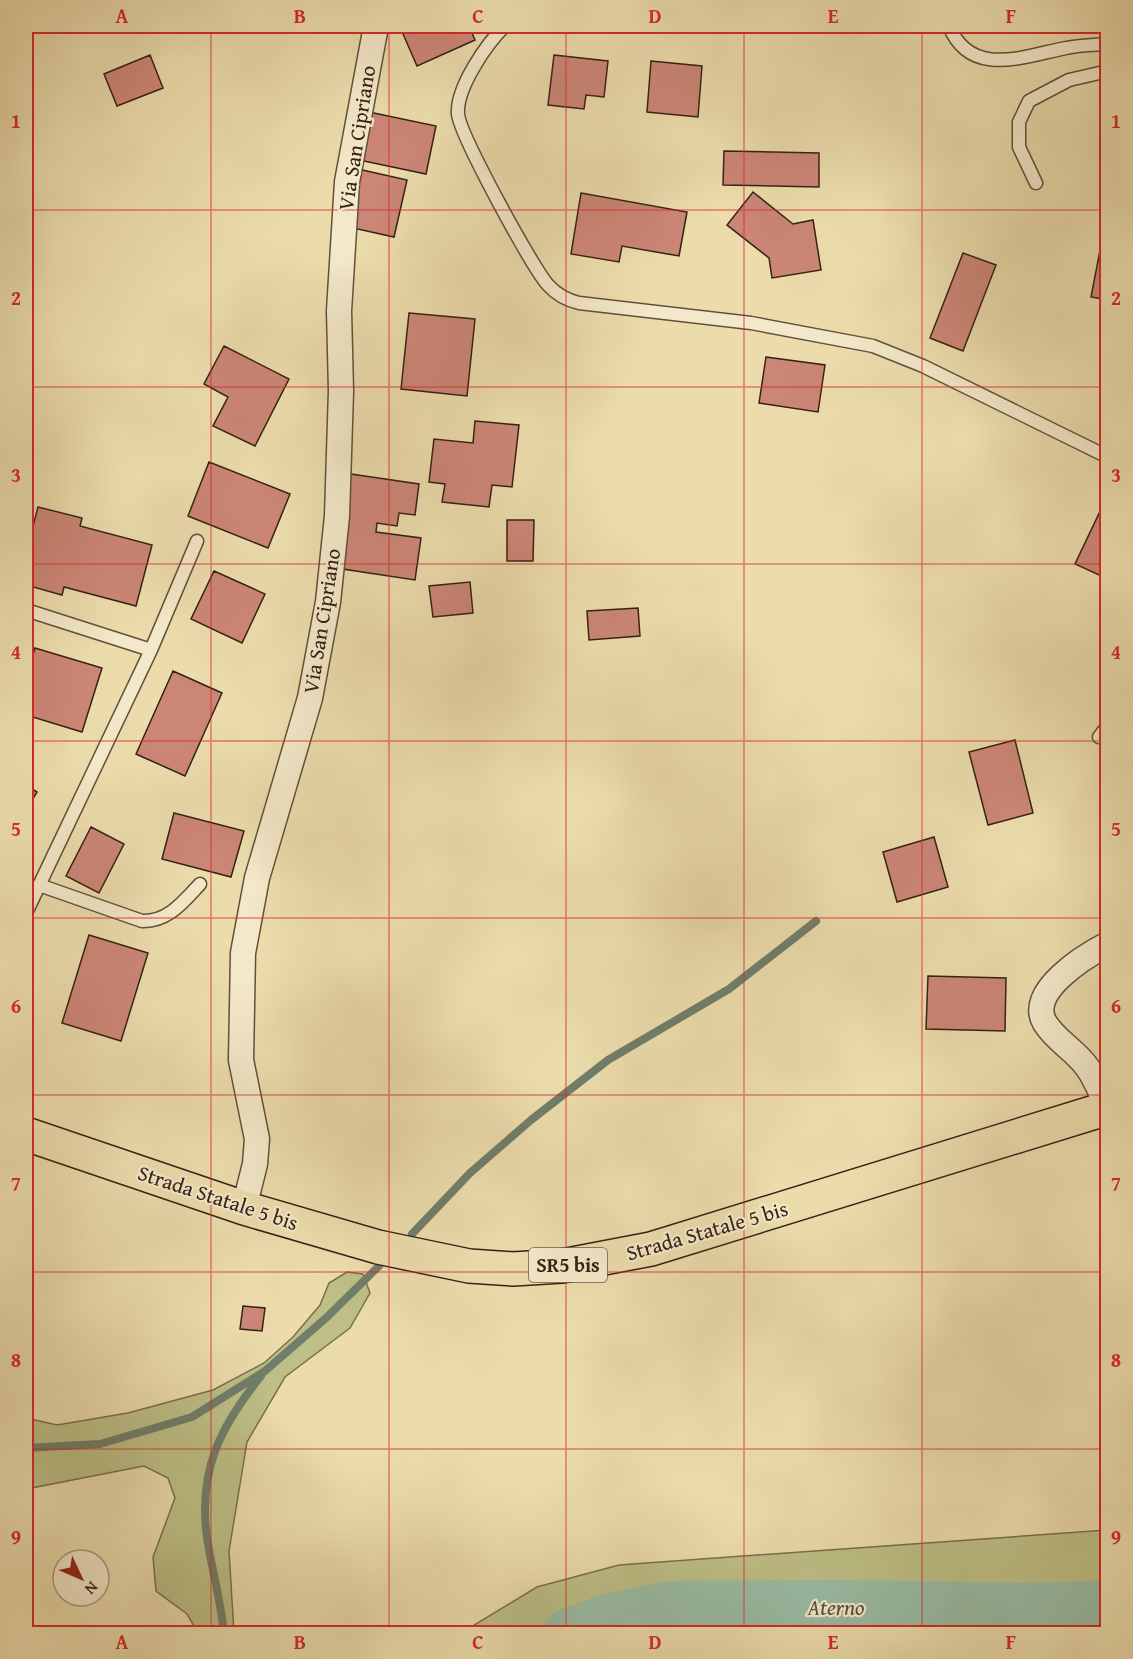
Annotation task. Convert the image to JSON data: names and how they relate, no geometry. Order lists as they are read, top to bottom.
{
  "streets": {
    "main road": ["Strada Statale 5 bis", "SR5 bis"],
    "street": ["Via San Cipriano"]
  },
  "crossings": [
    ["Via San Cipriano", "Strada Statale 5 bis"]
  ],
  "water": ["Aterno"],
  "north": "bottom right",
  "grid": {
    "columns": [
      "A",
      "B",
      "C",
      "D",
      "E",
      "F"
    ],
    "rows": [
      "1",
      "2",
      "3",
      "4",
      "5",
      "6",
      "7",
      "8",
      "9"
    ]
  }
}
